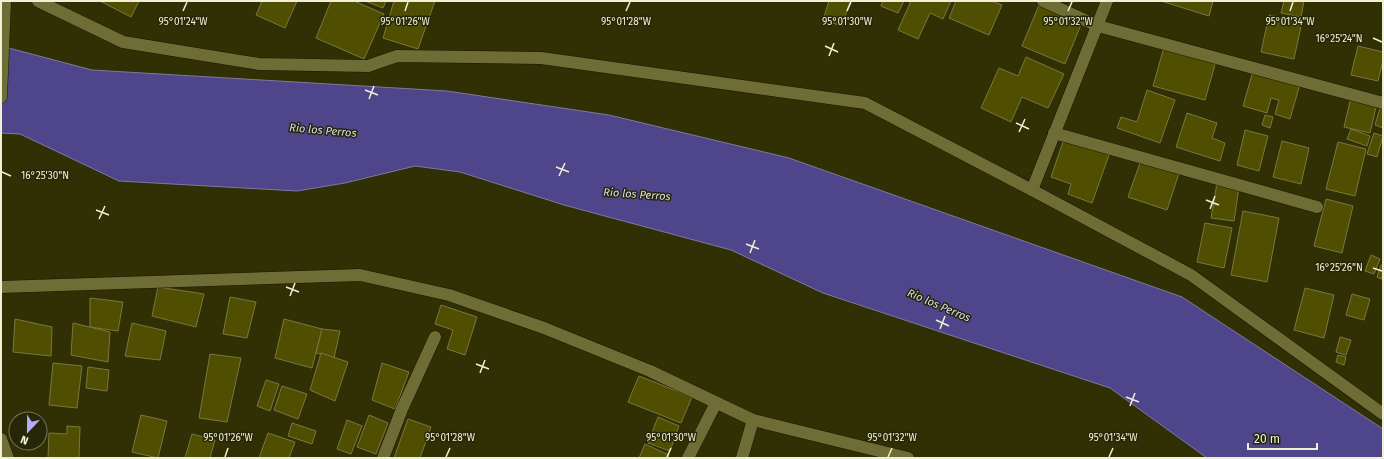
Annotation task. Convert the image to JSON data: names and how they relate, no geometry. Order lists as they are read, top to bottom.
{
  "water": ["Rio los Perros"],
  "scale_bar": "20 m",
  "north": "bottom",
  "coordinates": [
    "95°01'26\"W",
    "95°01'32\"W",
    "95°01'34\"W",
    "95°01'24\"W",
    "95°01'28\"W",
    "95°01'30\"W",
    "16°25'24\"N",
    "16°25'30\"N",
    "16°25'26\"N"
  ]
}
